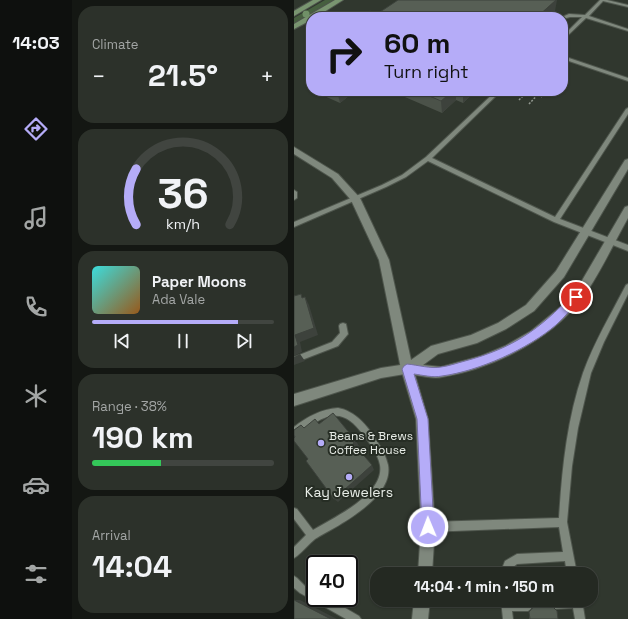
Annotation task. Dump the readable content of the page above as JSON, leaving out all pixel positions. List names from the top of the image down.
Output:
{
  "places": ["Beans & Brews Coffee House", "Kay Jewelers"],
  "page": {
    "tabs": "14:03",
    "tile": [
      "Climate",
      ["Range · 38%", "190 km"],
      ["Arrival", "14:04"]
    ],
    "turn": ["60 m", "Turn right"],
    "heat": ["−", "21.5°", "+"],
    "song": ["Paper Moons", "Ada Vale"],
    "limit": "40",
    "trip": "14:04 · 1 min · 150 m",
    "gauge": ["36", "km/h"]
  }
}
